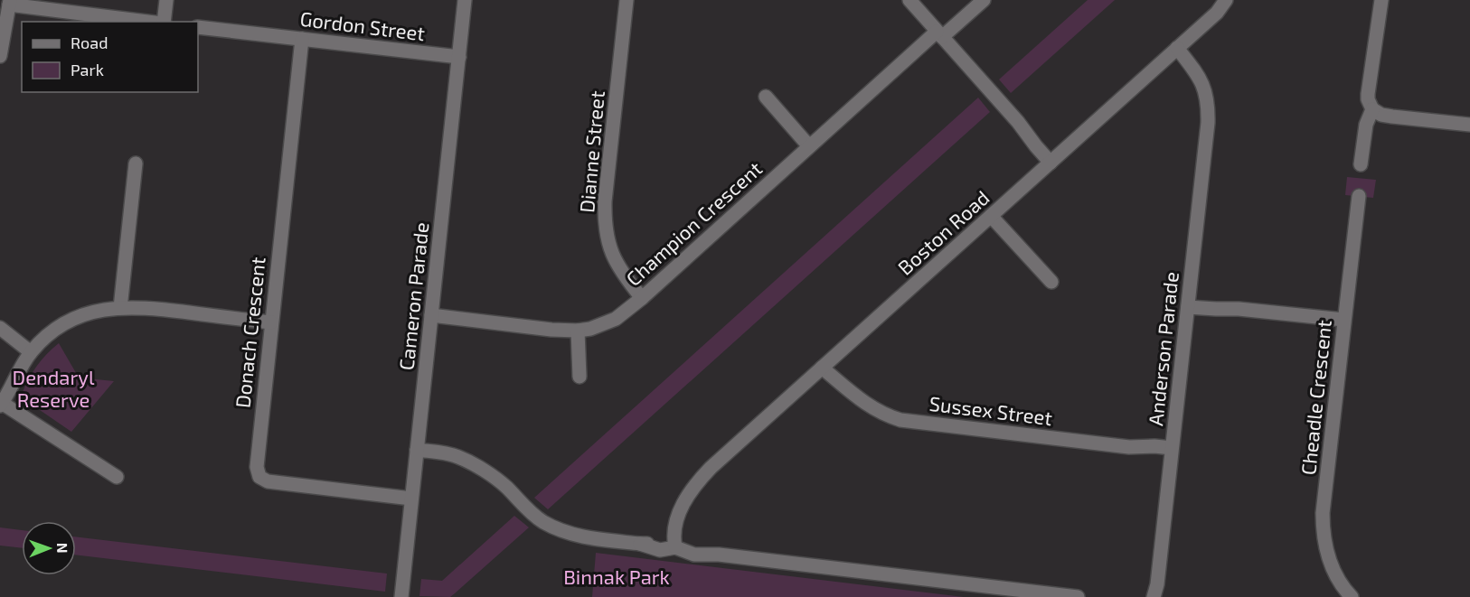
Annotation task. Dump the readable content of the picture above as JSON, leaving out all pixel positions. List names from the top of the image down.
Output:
{
  "streets": {
    "street": [
      "Gordon Street",
      "Dianne Street",
      "Champion Crescent",
      "Boston Road",
      "Cameron Parade",
      "Donach Crescent",
      "Anderson Parade",
      "Cheadle Crescent",
      "Sussex Street"
    ]
  },
  "crossings": [
    ["Gordon Street", "Cameron Parade"],
    ["Gordon Street", "Donach Crescent"],
    ["Dianne Street", "Champion Crescent"],
    ["Champion Crescent", "Cameron Parade"],
    ["Boston Road", "Anderson Parade"],
    ["Boston Road", "Sussex Street"],
    ["Cameron Parade", "Donach Crescent"],
    ["Anderson Parade", "Sussex Street"]
  ],
  "parks": ["Dendaryl Reserve", "Binnak Park"],
  "legend": ["Road", "Park"],
  "north": "right"
}
